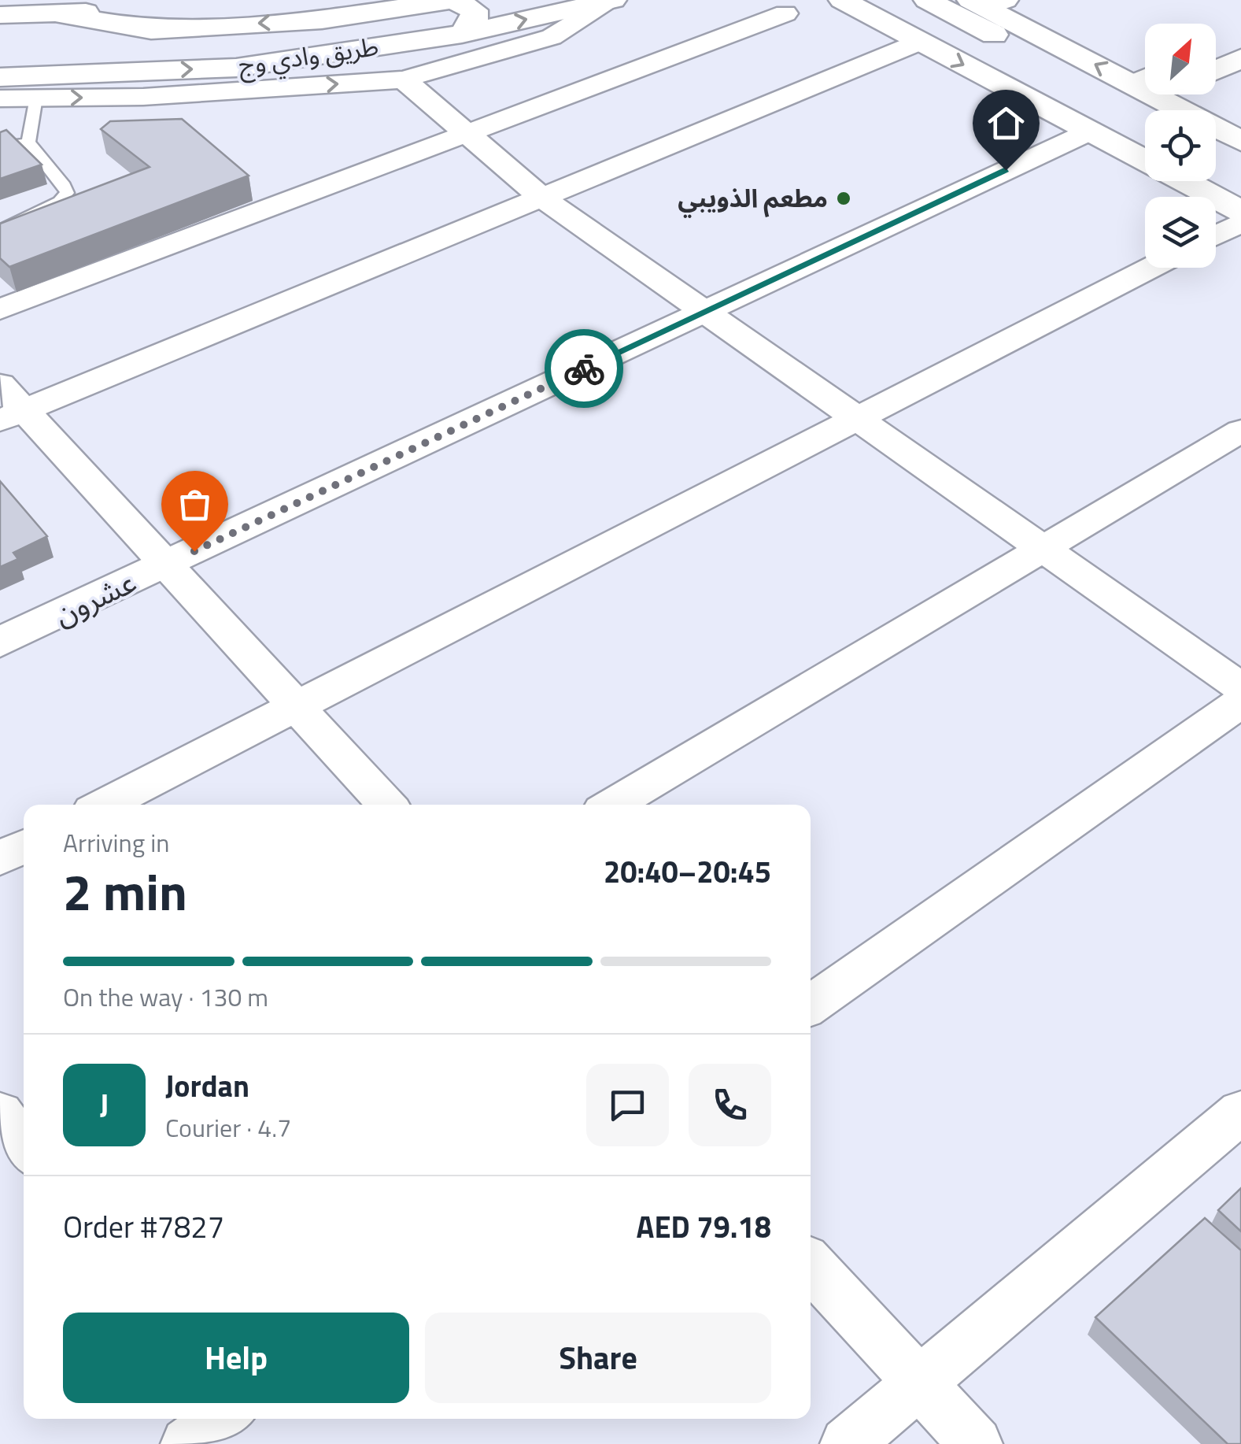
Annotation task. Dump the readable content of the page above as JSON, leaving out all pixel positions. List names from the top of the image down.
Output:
{
  "streets": {
    "main road": ["طريق وادي وج", "عشرون"]
  },
  "places": ["مطعم الذويبي"],
  "north": "top right",
  "page": {
    "heading": ["2 min", "Arriving in", "20:40–20:45"],
    "panel": [
      "Jordan",
      "Courier · 4.7",
      "Order #7827",
      "AED 79.18"
    ],
    "bar": "On the way · 130 m",
    "round": "J",
    "buttons": ["Help", "Share"]
  }
}
